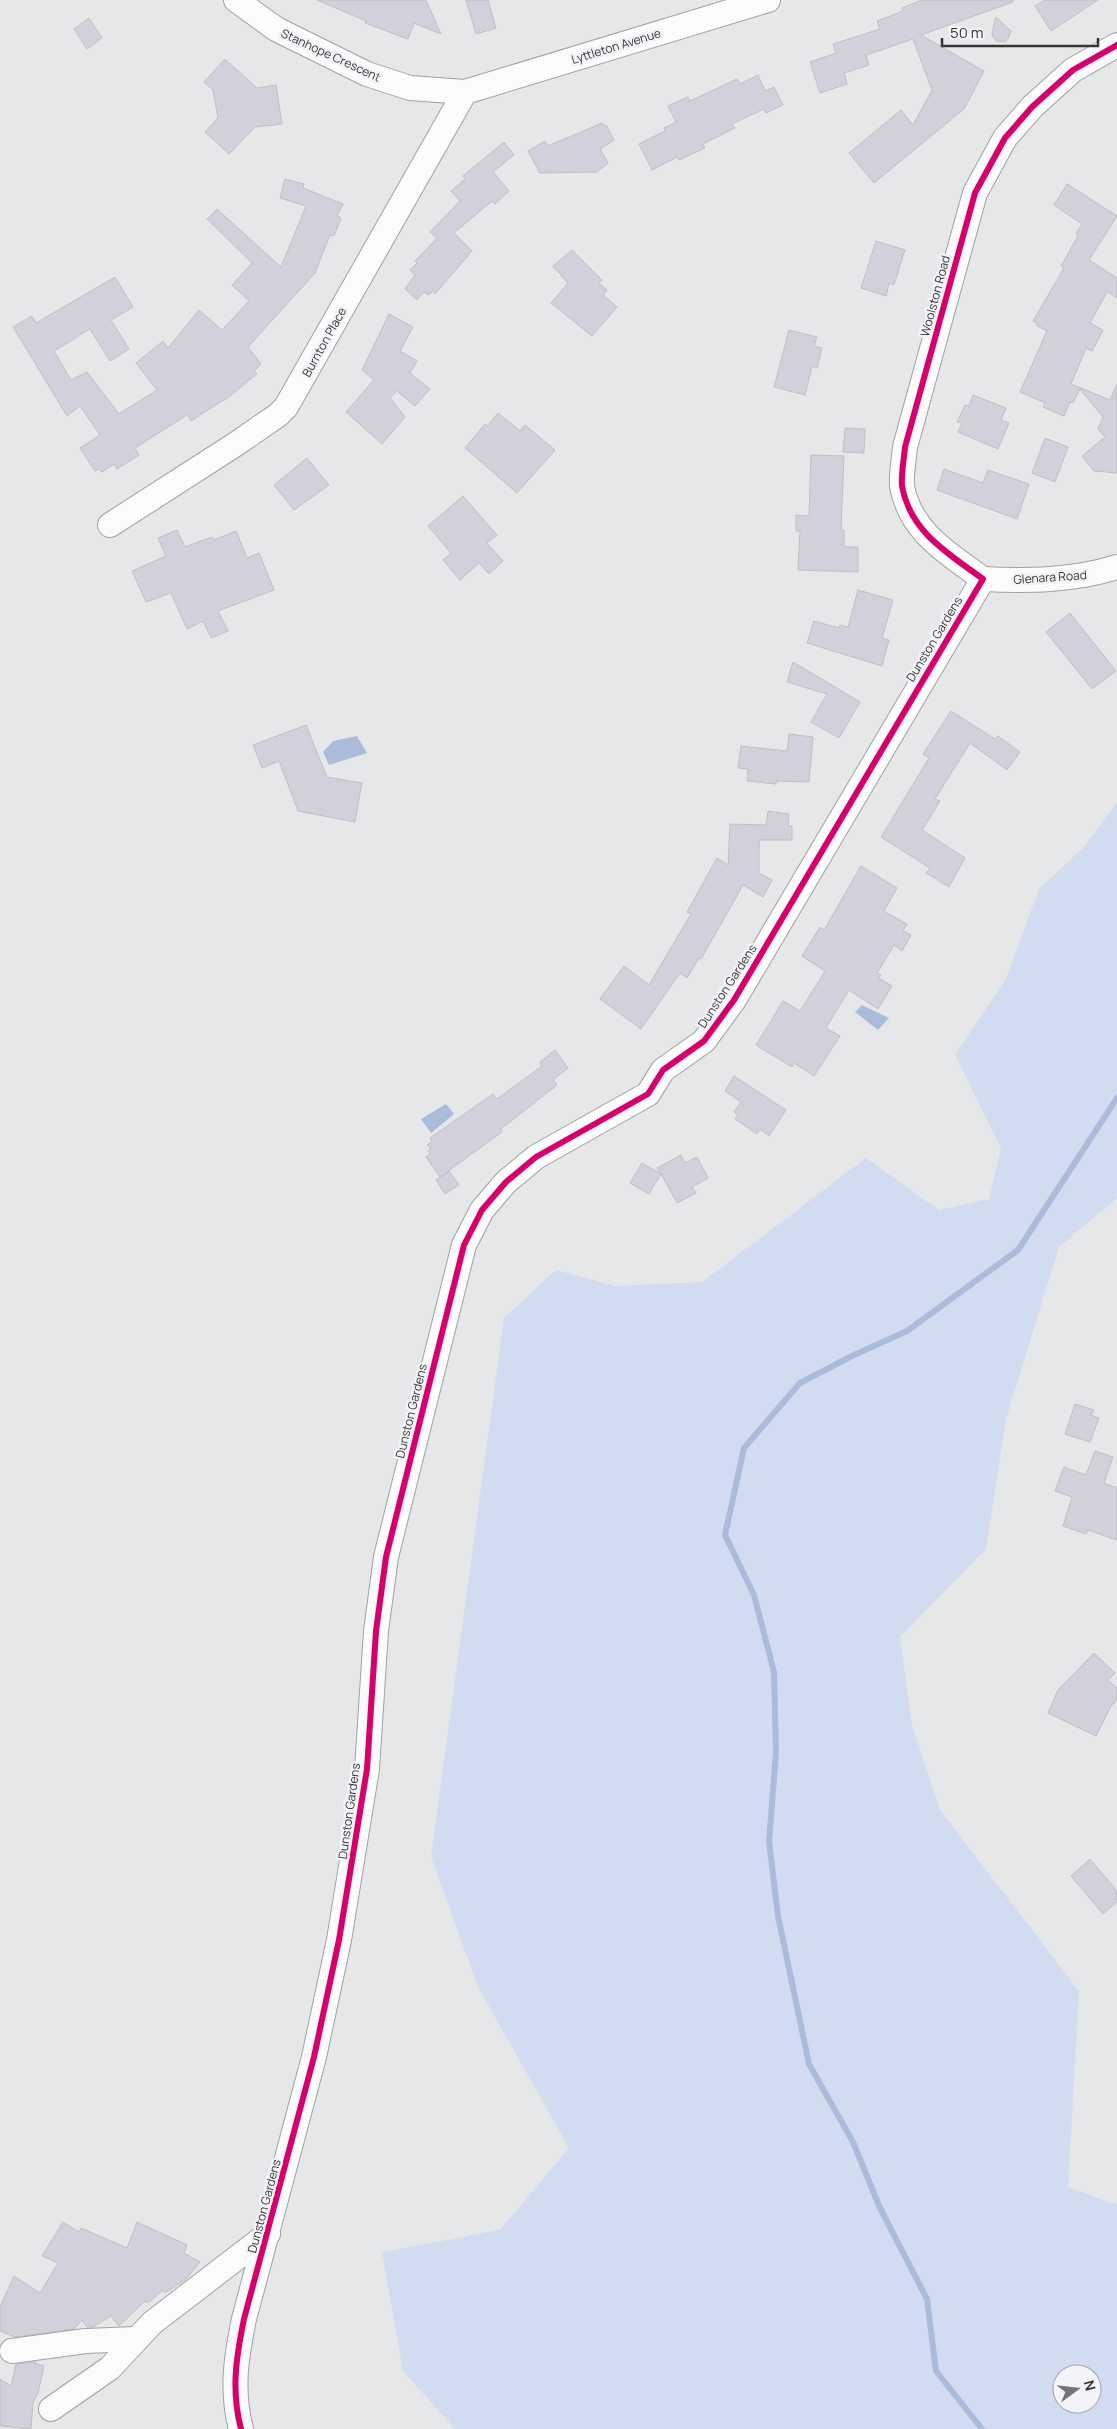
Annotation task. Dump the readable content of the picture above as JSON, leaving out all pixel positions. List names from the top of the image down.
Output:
{
  "streets": {
    "street": [
      "Lyttleton Avenue",
      "Stanhope Crescent",
      "Woolston Road",
      "Burnton Place",
      "Glenara Road",
      "Dunston Gardens"
    ]
  },
  "crossings": [
    ["Lyttleton Avenue", "Stanhope Crescent"],
    ["Lyttleton Avenue", "Burnton Place"],
    ["Stanhope Crescent", "Burnton Place"],
    ["Woolston Road", "Glenara Road"],
    ["Woolston Road", "Dunston Gardens"],
    ["Glenara Road", "Dunston Gardens"]
  ],
  "scale_bar": "50 m",
  "north": "right"
}
